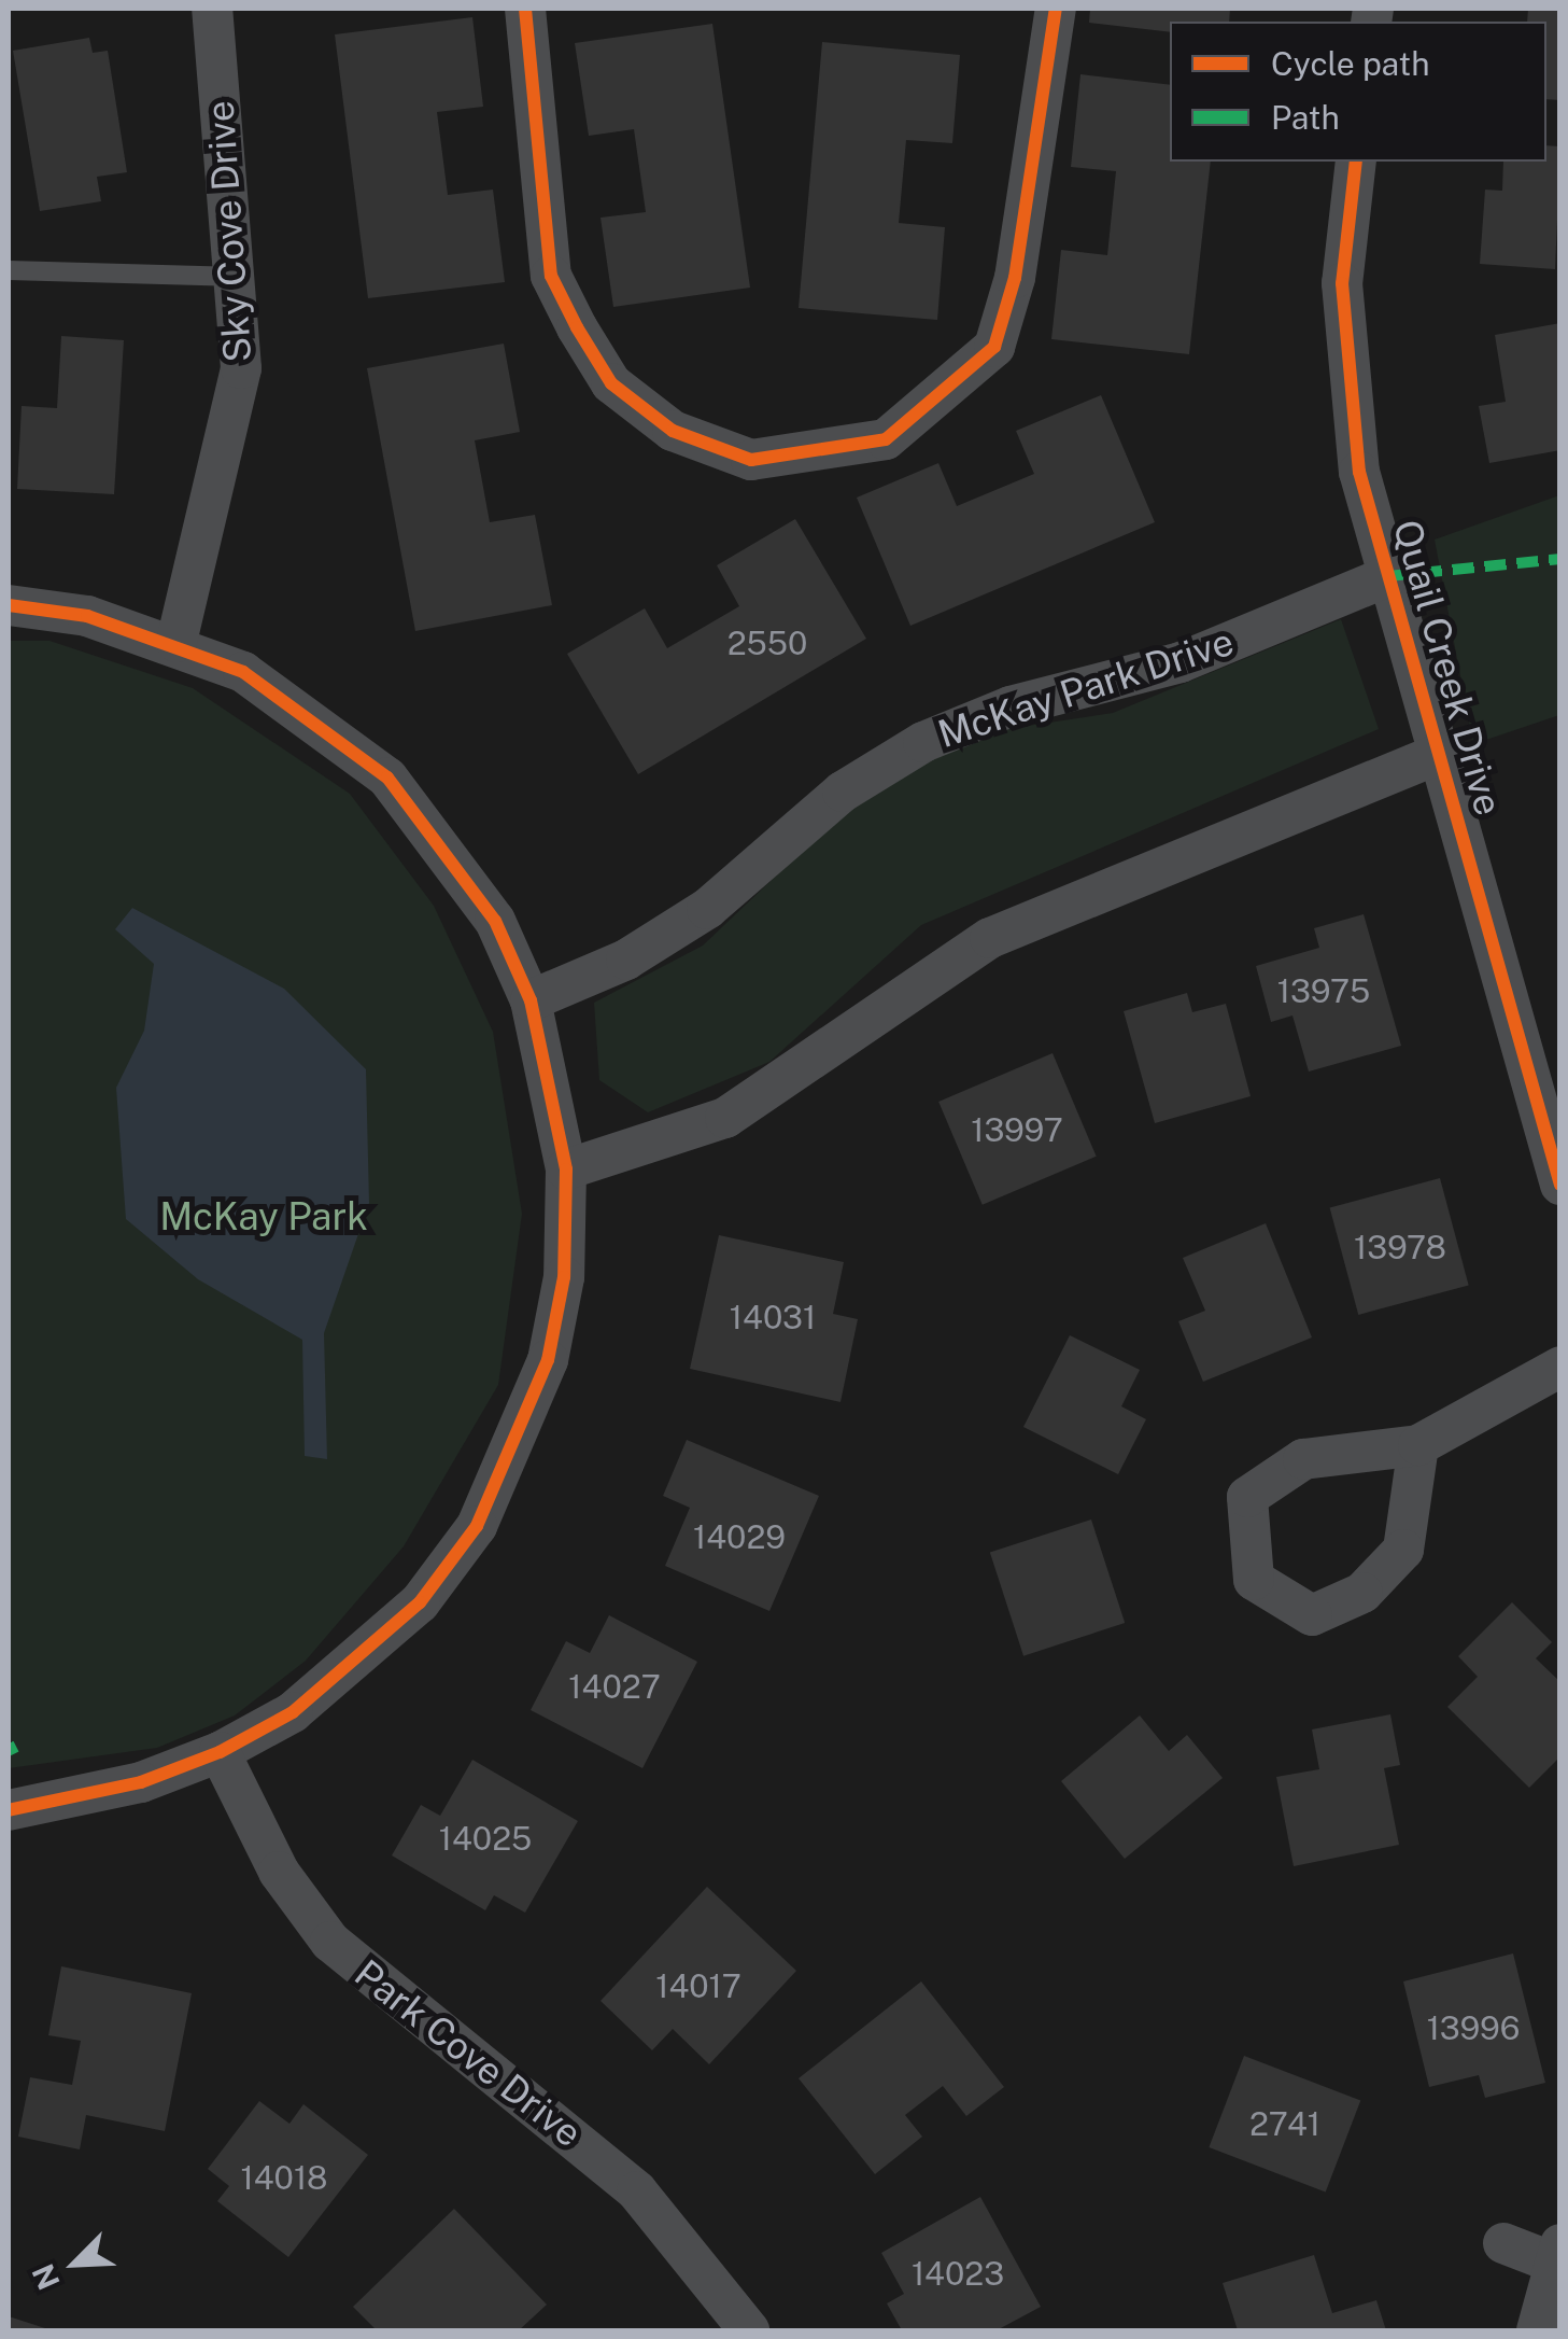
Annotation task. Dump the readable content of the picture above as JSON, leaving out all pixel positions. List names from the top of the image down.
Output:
{
  "streets": {
    "street": [
      "Sky Cove Drive",
      "Quail Creek Drive",
      "McKay Park Drive",
      "Park Cove Drive"
    ]
  },
  "crossings": [
    ["Quail Creek Drive", "McKay Park Drive"]
  ],
  "parks": ["McKay Park"],
  "house_numbers": [
    "2550",
    "13975",
    "13997",
    "13978",
    "14031",
    "14029",
    "14027",
    "14025",
    "14017",
    "13996",
    "2741",
    "14018",
    "14023"
  ],
  "legend": ["Cycle path", "Path"],
  "north": "bottom left"
}
